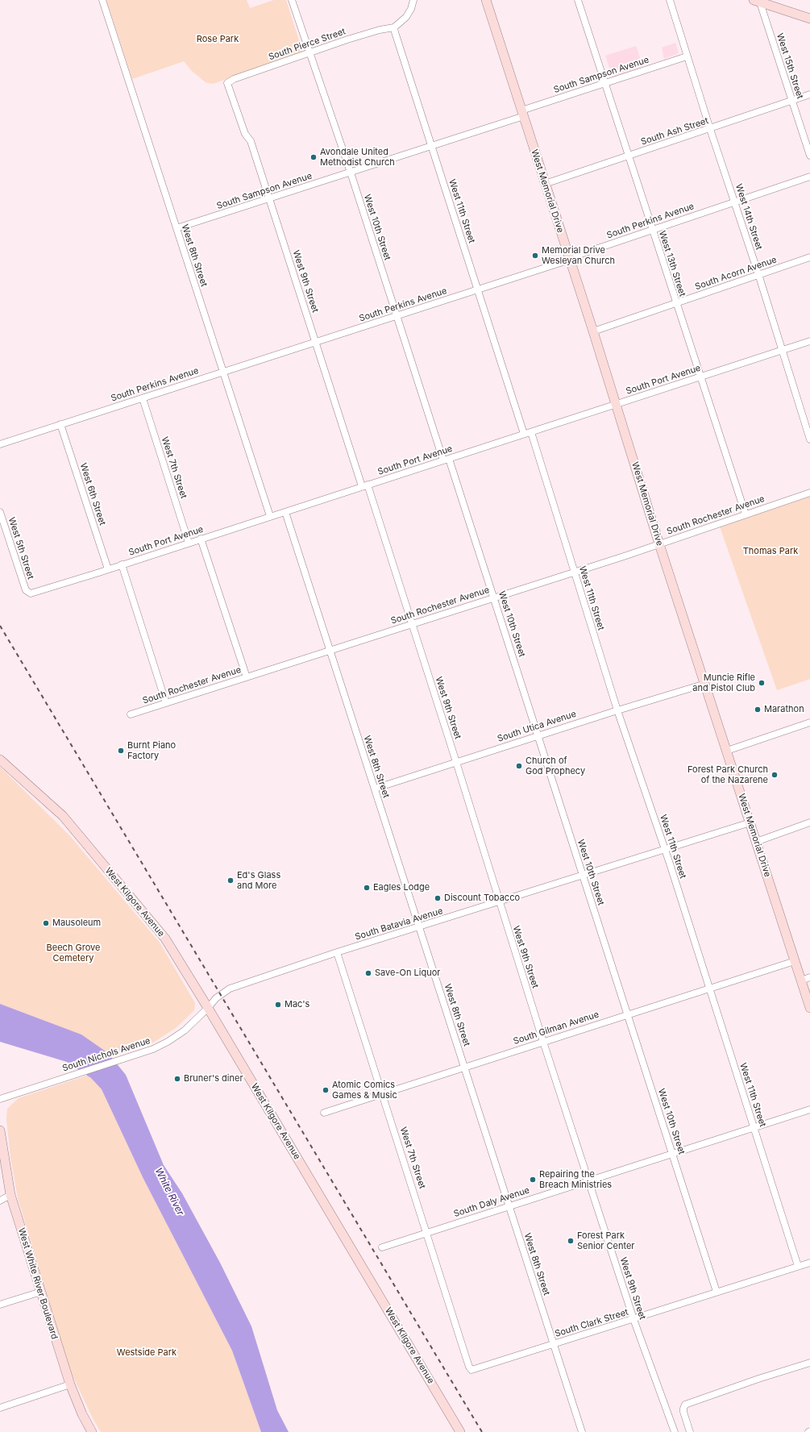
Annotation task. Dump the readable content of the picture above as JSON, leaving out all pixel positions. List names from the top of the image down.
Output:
{
  "streets": {
    "main road": ["West Memorial Drive", "West Kilgore Avenue", "West White River Boulevard"],
    "street": [
      "South Pierce Street",
      "West 15th Street",
      "South Sampson Avenue",
      "South Ash Street",
      "West 11th Street",
      "West 14th Street",
      "South Perkins Avenue",
      "West 10th Street",
      "West 8th Street",
      "West 13th Street",
      "South Acorn Avenue",
      "West 9th Street",
      "South Port Avenue",
      "West 7th Street",
      "West 6th Street",
      "South Rochester Avenue",
      "West 5th Street",
      "South Utica Avenue",
      "South Batavia Avenue",
      "South Gilman Avenue",
      "South Nichols Avenue",
      "South Daly Avenue",
      "South Clark Street"
    ]
  },
  "crossings": [
    ["South Pierce Street", "West 11th Street"],
    ["South Pierce Street", "West 10th Street"],
    ["South Pierce Street", "West 9th Street"],
    ["West 15th Street", "South Ash Street"],
    ["South Sampson Avenue", "West Memorial Drive"],
    ["South Sampson Avenue", "West 11th Street"],
    ["South Sampson Avenue", "West 14th Street"],
    ["South Sampson Avenue", "West 10th Street"],
    ["South Sampson Avenue", "West 8th Street"],
    ["South Sampson Avenue", "West 13th Street"],
    ["South Sampson Avenue", "West 9th Street"],
    ["South Ash Street", "West Memorial Drive"],
    ["South Ash Street", "West 14th Street"],
    ["South Ash Street", "West 13th Street"],
    ["West Memorial Drive", "South Perkins Avenue"],
    ["West Memorial Drive", "South Acorn Avenue"],
    ["West Memorial Drive", "South Port Avenue"],
    ["West Memorial Drive", "South Rochester Avenue"],
    ["West Memorial Drive", "South Utica Avenue"],
    ["West Memorial Drive", "South Batavia Avenue"],
    ["West Memorial Drive", "South Gilman Avenue"],
    ["West 11th Street", "South Perkins Avenue"],
    ["West 11th Street", "South Port Avenue"],
    ["West 11th Street", "South Rochester Avenue"],
    ["West 11th Street", "South Utica Avenue"],
    ["West 11th Street", "South Batavia Avenue"],
    ["West 11th Street", "South Gilman Avenue"],
    ["West 11th Street", "South Daly Avenue"],
    ["West 11th Street", "South Clark Street"],
    ["West 14th Street", "South Perkins Avenue"],
    ["West 14th Street", "South Acorn Avenue"],
    ["West 14th Street", "South Port Avenue"],
    ["South Perkins Avenue", "West 10th Street"],
    ["South Perkins Avenue", "West 8th Street"],
    ["South Perkins Avenue", "West 13th Street"],
    ["South Perkins Avenue", "West 9th Street"],
    ["South Perkins Avenue", "West 7th Street"],
    ["South Perkins Avenue", "West 6th Street"],
    ["West 10th Street", "South Port Avenue"],
    ["West 10th Street", "South Rochester Avenue"],
    ["West 10th Street", "South Utica Avenue"],
    ["West 10th Street", "South Batavia Avenue"],
    ["West 10th Street", "South Gilman Avenue"],
    ["West 10th Street", "South Daly Avenue"],
    ["West 10th Street", "South Clark Street"],
    ["West 8th Street", "South Port Avenue"],
    ["West 8th Street", "South Rochester Avenue"],
    ["West 8th Street", "South Utica Avenue"],
    ["West 8th Street", "South Batavia Avenue"],
    ["West 8th Street", "South Gilman Avenue"],
    ["West 8th Street", "South Daly Avenue"],
    ["West 8th Street", "South Clark Street"],
    ["West 13th Street", "South Acorn Avenue"],
    ["West 13th Street", "South Port Avenue"],
    ["West 13th Street", "South Rochester Avenue"],
    ["West 9th Street", "South Port Avenue"],
    ["West 9th Street", "South Rochester Avenue"],
    ["West 9th Street", "South Utica Avenue"],
    ["West 9th Street", "South Batavia Avenue"],
    ["West 9th Street", "South Gilman Avenue"],
    ["West 9th Street", "South Daly Avenue"],
    ["West 9th Street", "South Clark Street"],
    ["South Port Avenue", "West 7th Street"],
    ["South Port Avenue", "West 6th Street"],
    ["South Port Avenue", "West 5th Street"],
    ["West 7th Street", "South Batavia Avenue"],
    ["West 7th Street", "South Gilman Avenue"],
    ["West 7th Street", "South Daly Avenue"],
    ["West 7th Street", "South Clark Street"],
    ["West Kilgore Avenue", "South Nichols Avenue"],
    ["South Batavia Avenue", "South Nichols Avenue"]
  ],
  "water": ["White River"],
  "parks": [
    "Rose Park",
    "Thomas Park",
    "Beech Grove Cemetery",
    "Westside Park"
  ],
  "places": [
    "Avondale United Methodist Church",
    "Memorial Drive Wesleyan Church",
    "Muncie Rifle and Pistol Club",
    "Marathon",
    "Burnt Piano Factory",
    "Church of God Prophecy",
    "Forest Park Church of the Nazarene",
    "Ed's Glass and More",
    "Eagles Lodge",
    "Discount Tobacco",
    "Mausoleum",
    "Save-On Liquor",
    "Mac's",
    "Bruner's diner",
    "Atomic Comics Games & Music",
    "Repairing the Breach Ministries",
    "Forest Park Senior Center"
  ]
}
